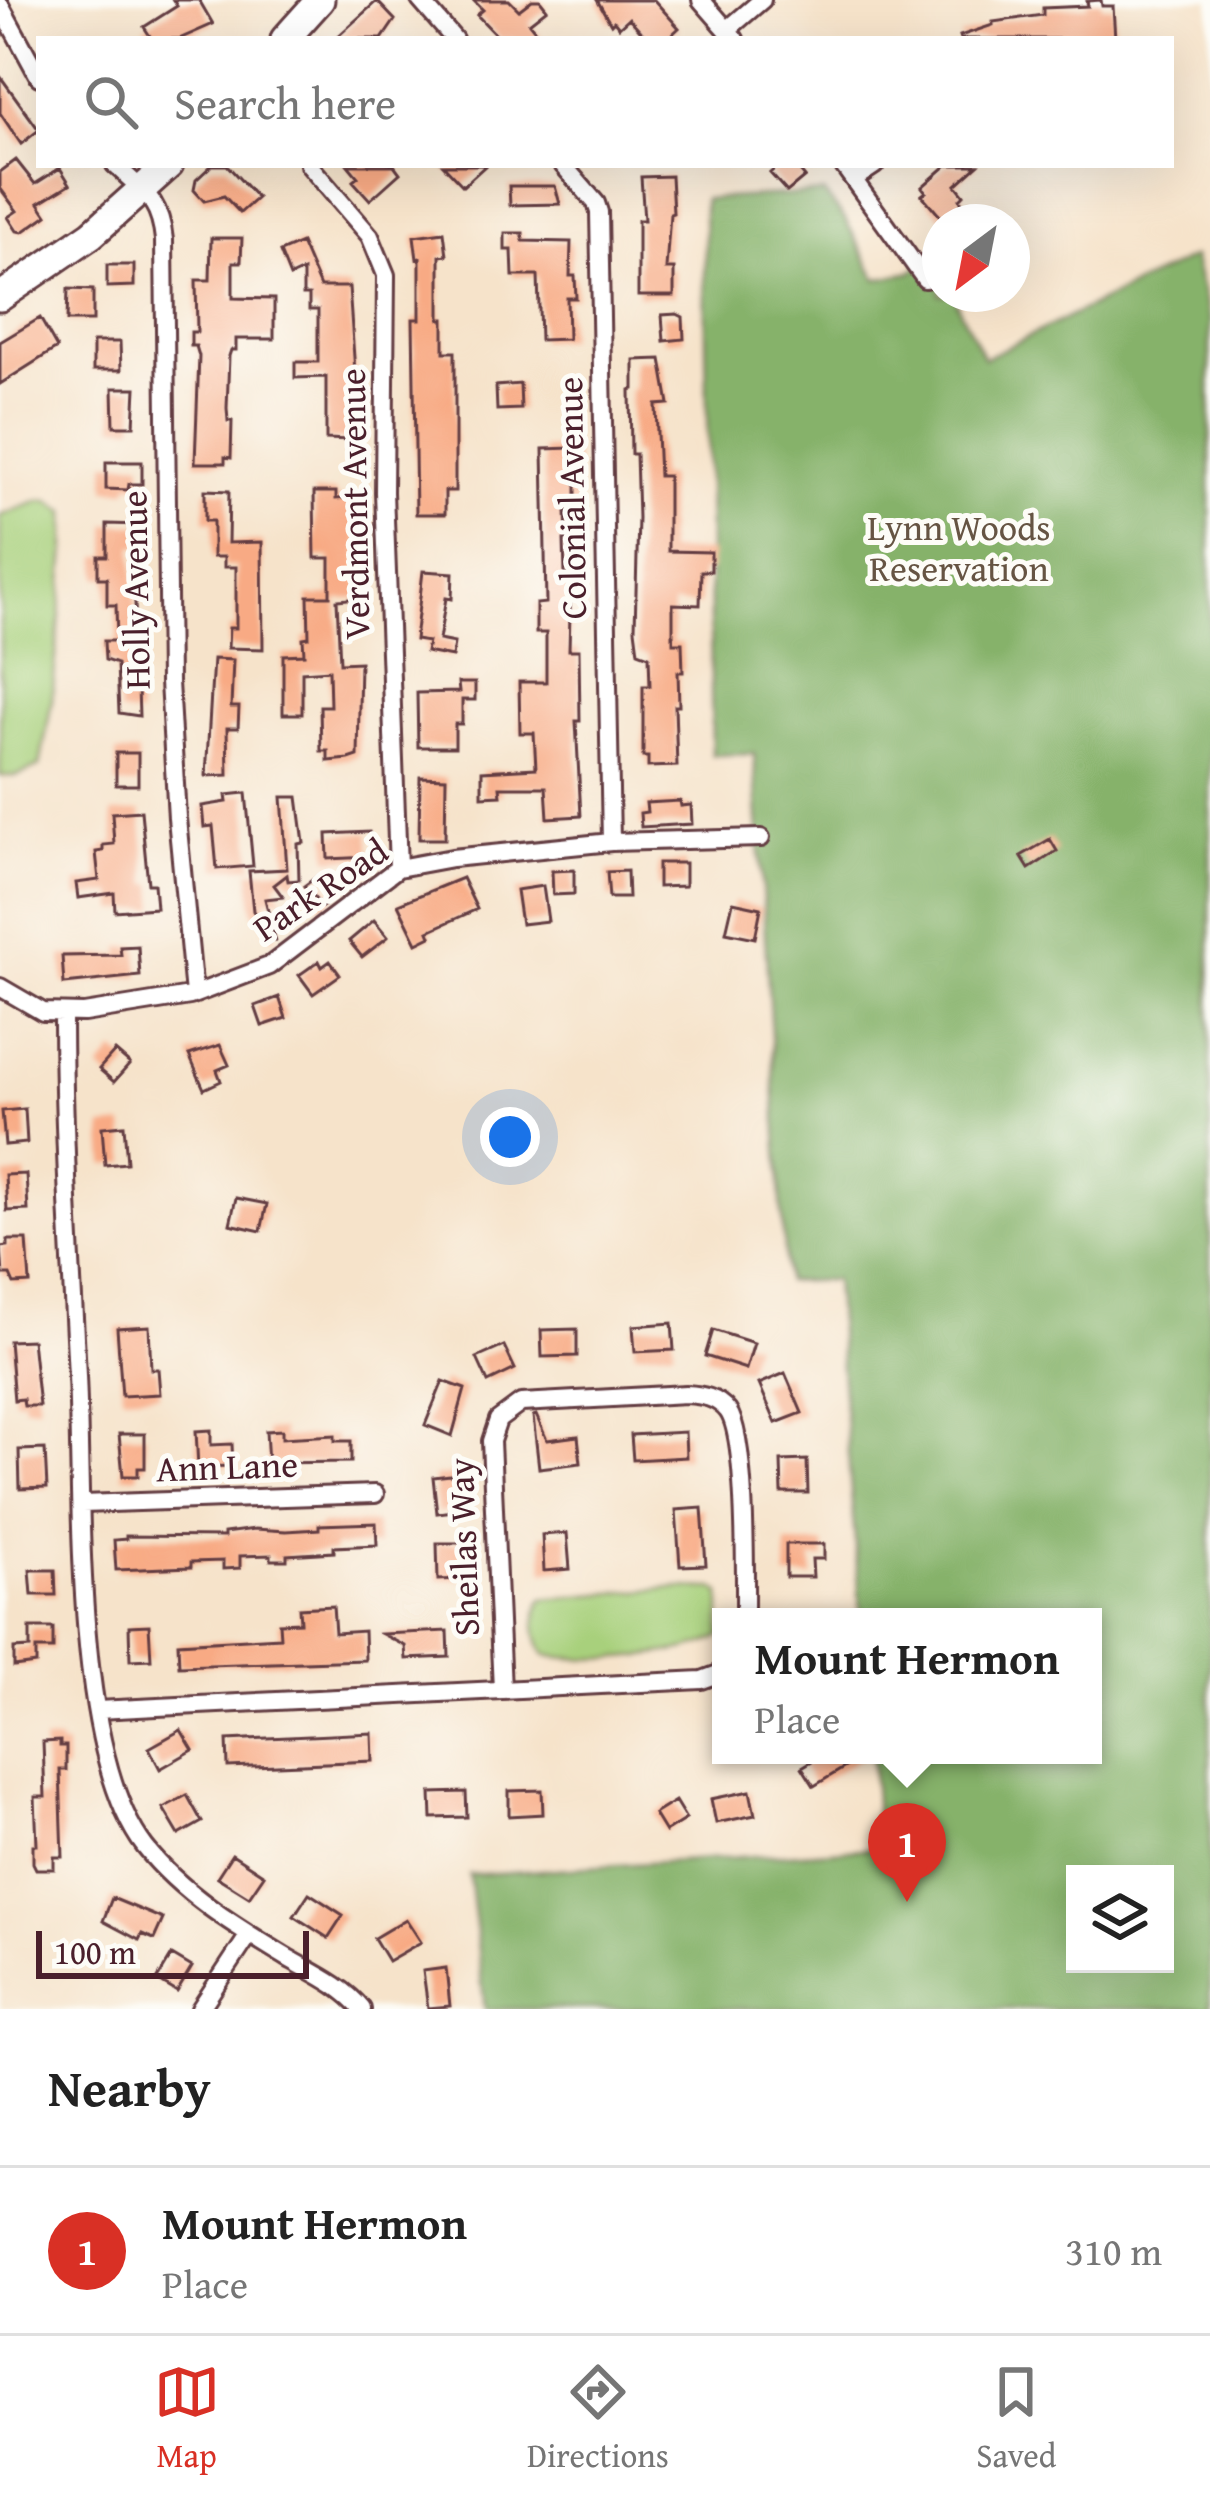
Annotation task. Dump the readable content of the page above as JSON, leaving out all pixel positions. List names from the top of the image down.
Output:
{
  "streets": {
    "street": [
      "Colonial Avenue",
      "Verdmont Avenue",
      "Holly Avenue",
      "Park Road",
      "Ann Lane",
      "Sheilas Way"
    ]
  },
  "crossings": [
    ["Colonial Avenue", "Park Road"],
    ["Verdmont Avenue", "Park Road"],
    ["Holly Avenue", "Park Road"]
  ],
  "parks": ["Lynn Woods Reservation"],
  "scale_bar": "100 m",
  "north": "bottom left",
  "page": {
    "search": "Search here",
    "popup": ["Mount Hermon", "Place"],
    "pins": "1",
    "scale": "100 m",
    "heading": "Nearby",
    "list": [
      {
        "mark": "1",
        "name": "Mount Hermon",
        "note": "Place",
        "value": "310 m"
      }
    ],
    "nav": ["Map", "Directions", "Saved"]
  }
}
